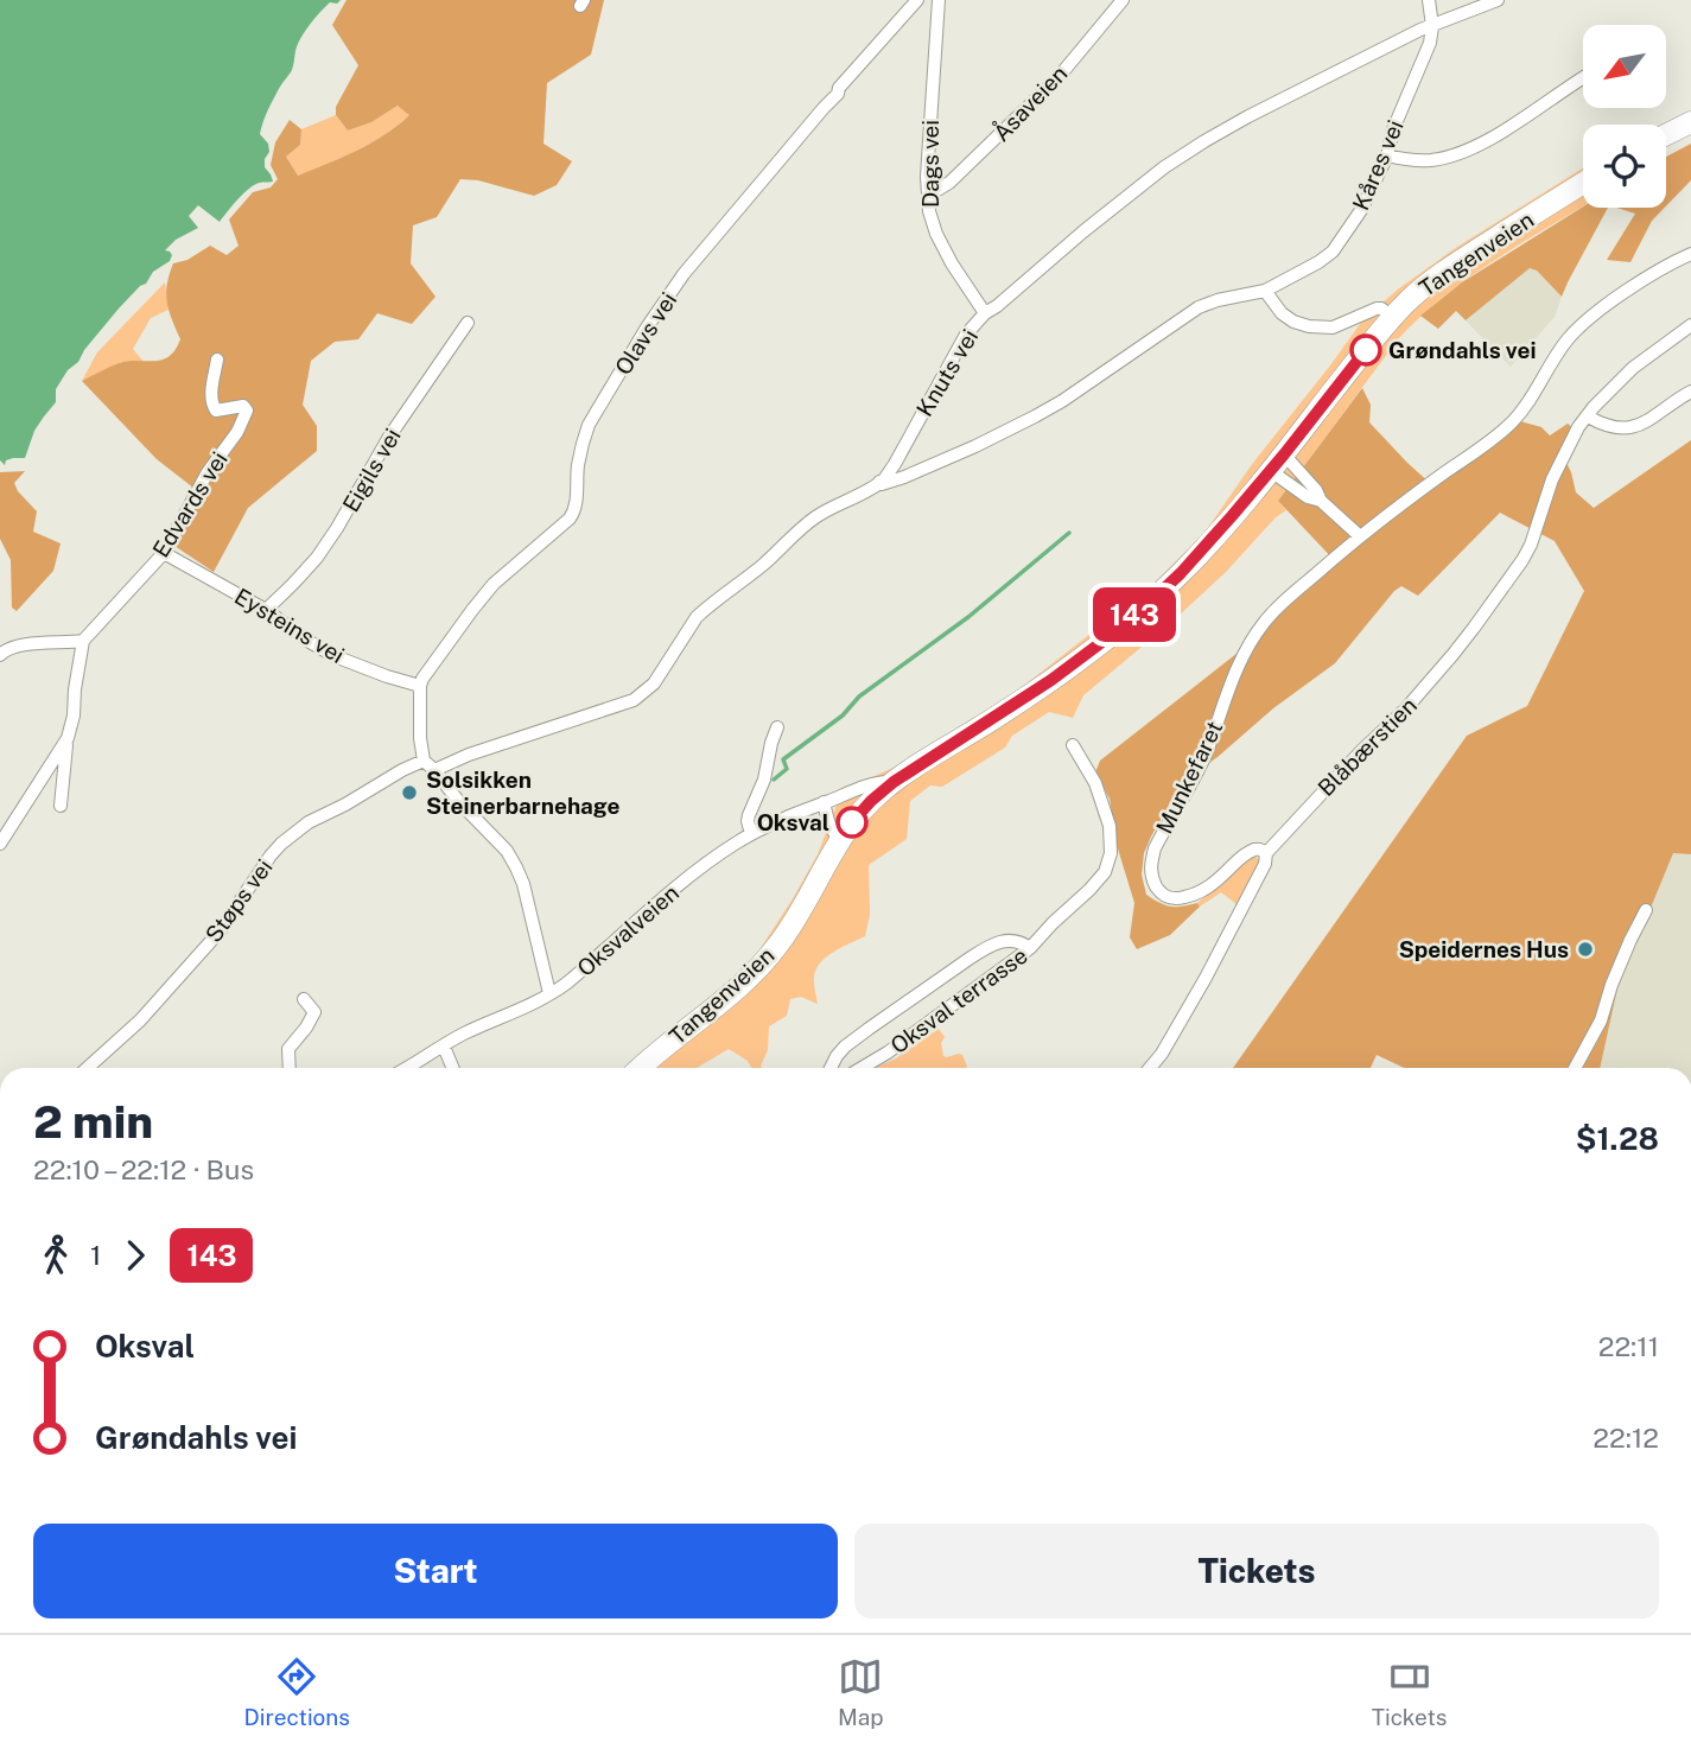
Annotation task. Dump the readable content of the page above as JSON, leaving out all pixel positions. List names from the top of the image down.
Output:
{
  "streets": {
    "main road": ["Tangenveien"],
    "street": [
      "Åsaveien",
      "Dags vei",
      "Kåres vei",
      "Olavs vei",
      "Knuts vei",
      "Eigils vei",
      "Edvards vei",
      "Eysteins vei",
      "Blåbærstien",
      "Munkefaret",
      "Støps vei",
      "Oksvalveien",
      "Oksval terrasse"
    ]
  },
  "crossings": [
    ["Åsaveien", "Dags vei"],
    ["Dags vei", "Knuts vei"],
    ["Kåres vei", "Knuts vei"],
    ["Tangenveien", "Oksvalveien"],
    ["Olavs vei", "Eysteins vei"],
    ["Knuts vei", "Støps vei"],
    ["Eigils vei", "Eysteins vei"],
    ["Edvards vei", "Eysteins vei"],
    ["Blåbærstien", "Munkefaret"]
  ],
  "places": [
    "Grøndahls vei",
    "Solsikken Steinerbarnehage",
    "Oksval",
    "Speidernes Hus"
  ],
  "lines": ["bus line 143"],
  "north": "bottom left",
  "page": {
    "on_map": "143",
    "heading": ["2 min", "22:10 – 22:12 · Bus", "$1.28"],
    "legs": ["1", "143"],
    "list": [
      {
        "name": "Oksval",
        "value": "22:11"
      },
      {
        "name": "Grøndahls vei",
        "value": "22:12"
      }
    ],
    "buttons": ["Start", "Tickets"],
    "tabs": ["Directions", "Map", "Tickets"]
  }
}
